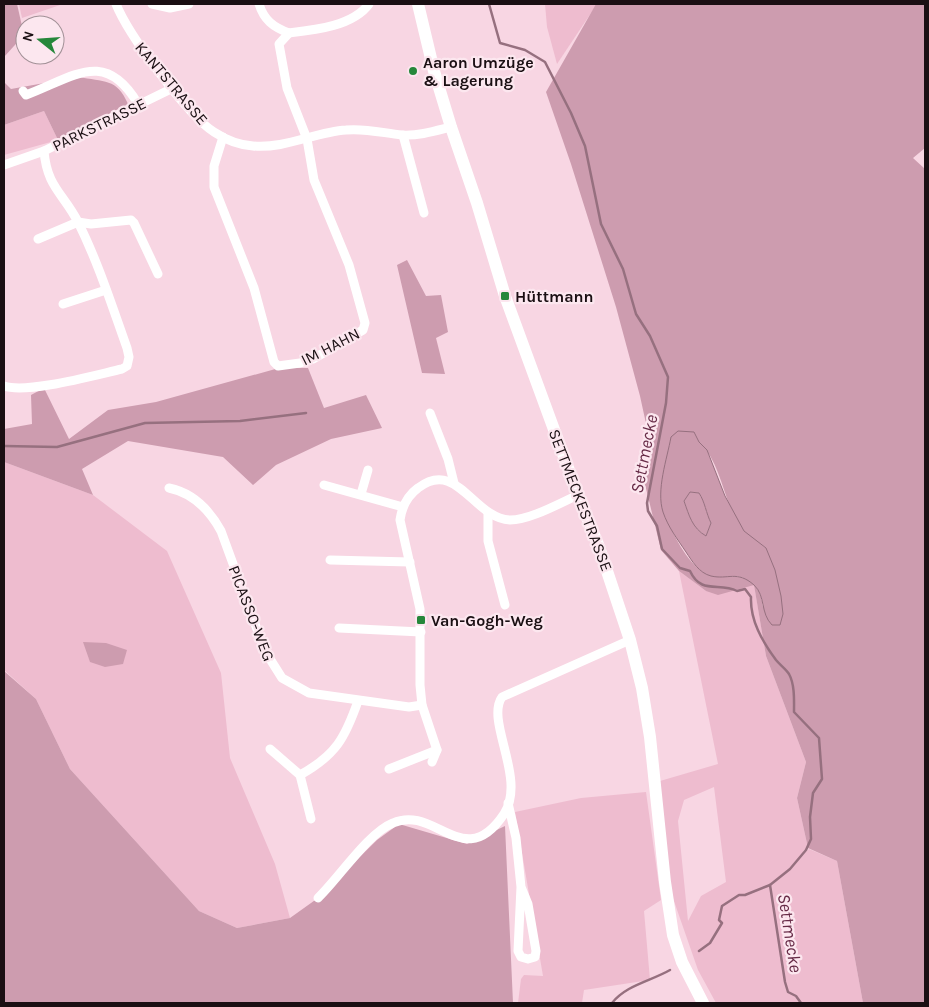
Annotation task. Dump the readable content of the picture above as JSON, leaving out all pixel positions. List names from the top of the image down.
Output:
{
  "streets": {
    "street": [
      "KANTSTRASSE",
      "PARKSTRASSE",
      "IM HAHN",
      "SETTMECKESTRASSE",
      "PICASSO-WEG"
    ]
  },
  "crossings": [
    ["KANTSTRASSE", "PARKSTRASSE"],
    ["KANTSTRASSE", "IM HAHN"],
    ["KANTSTRASSE", "SETTMECKESTRASSE"]
  ],
  "water": ["Settmecke"],
  "places": {
    "other": ["Aaron Umzüge & Lagerung"],
    "transit": ["Hüttmann", "Van-Gogh-Weg"]
  },
  "north": "left"
}
